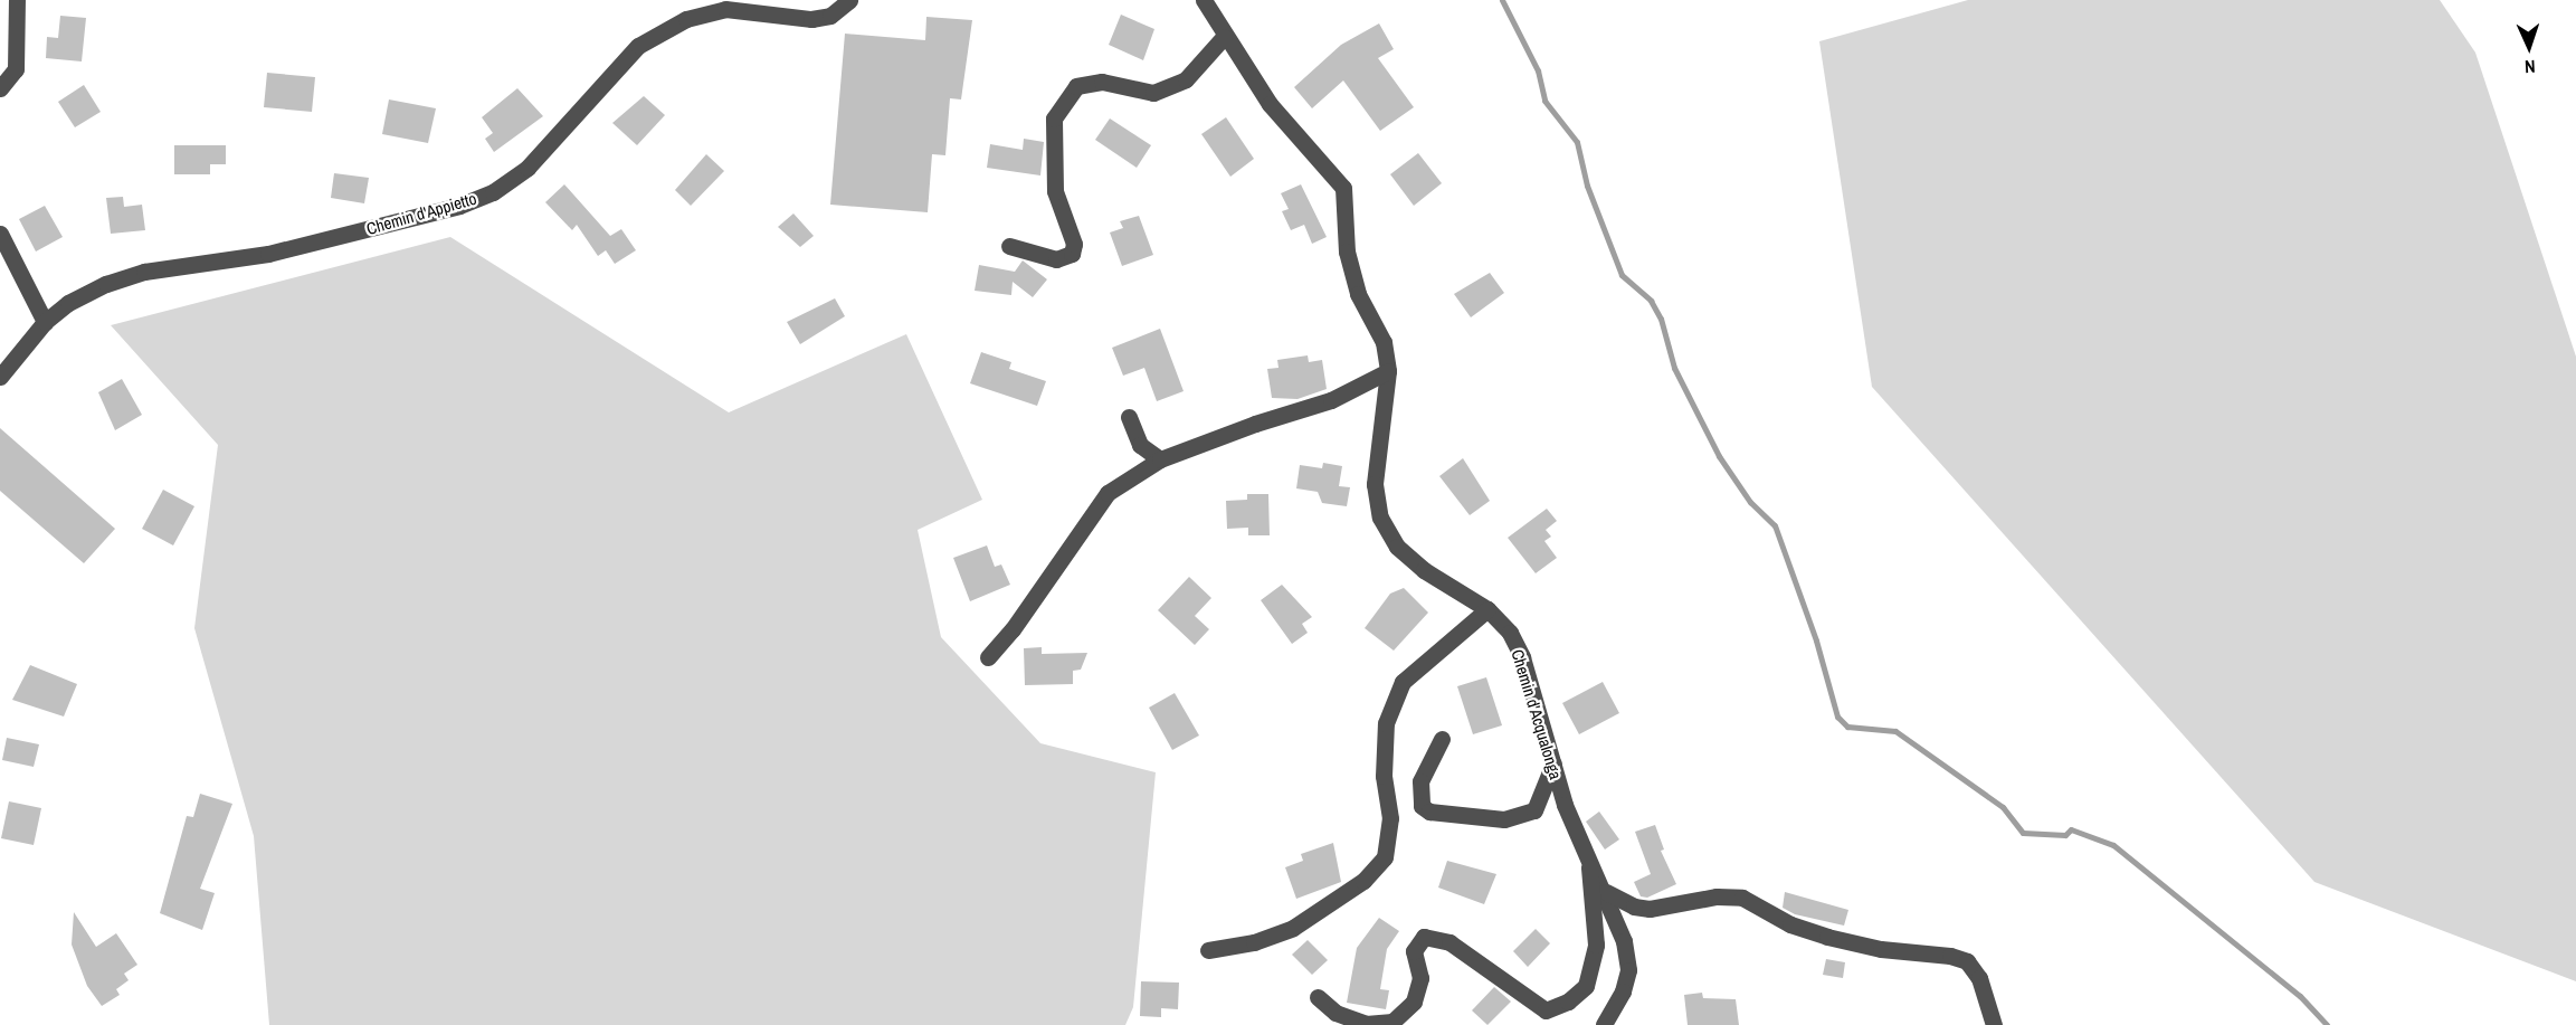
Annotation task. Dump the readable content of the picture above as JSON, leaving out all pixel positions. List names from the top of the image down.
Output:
{
  "streets": {
    "street": ["Chemin d'Appietto", "Chemin d'Acqualonga"]
  },
  "north": "bottom"
}
